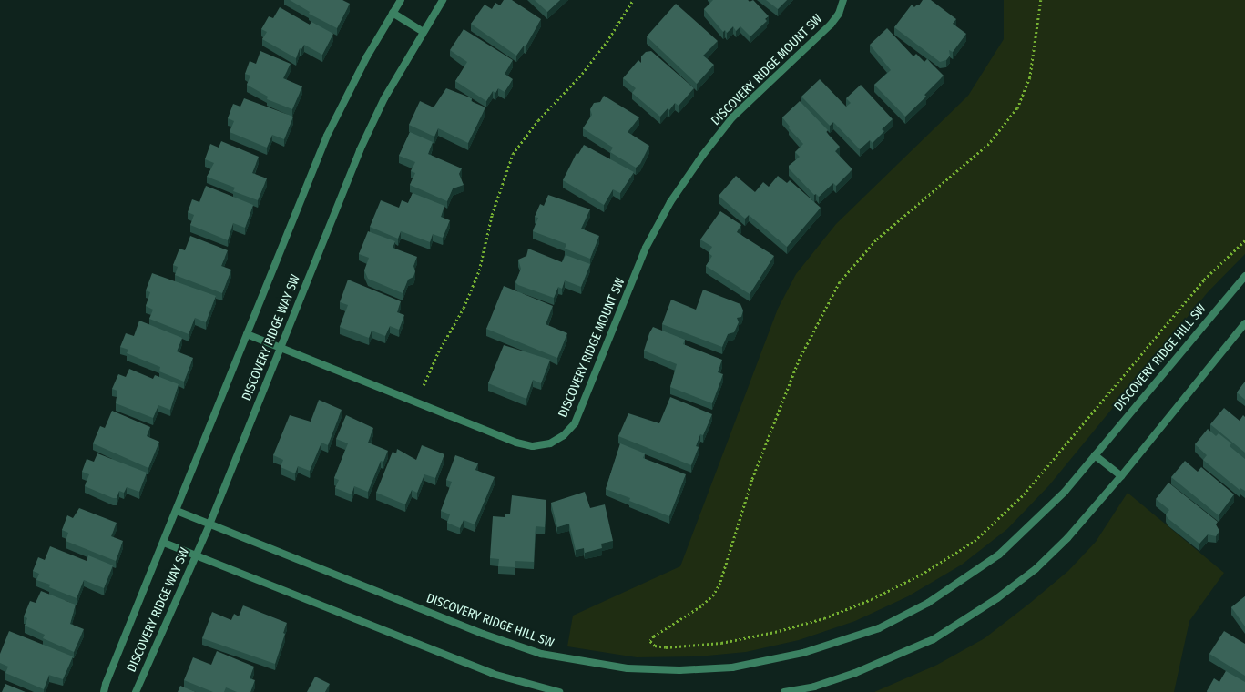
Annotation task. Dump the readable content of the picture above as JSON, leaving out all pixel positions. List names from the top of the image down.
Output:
{
  "streets": {
    "street": ["DISCOVERY RIDGE MOUNT SW", "DISCOVERY RIDGE WAY SW", "DISCOVERY RIDGE HILL SW"]
  },
  "crossings": [
    ["DISCOVERY RIDGE MOUNT SW", "DISCOVERY RIDGE WAY SW"],
    ["DISCOVERY RIDGE WAY SW", "DISCOVERY RIDGE HILL SW"]
  ]
}
